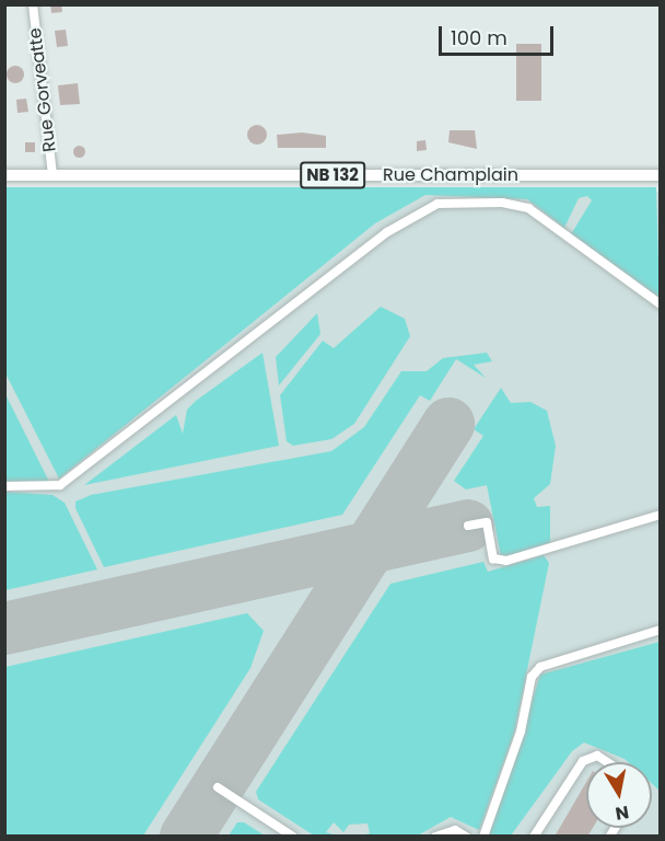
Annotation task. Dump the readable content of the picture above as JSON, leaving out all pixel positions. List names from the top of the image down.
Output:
{
  "streets": {
    "main road": ["NB 132", "Rue Champlain"],
    "street": ["Rue Gorveatte"]
  },
  "crossings": [
    ["Rue Gorveatte", "Rue Champlain"]
  ],
  "scale_bar": "100 m",
  "north": "bottom"
}
